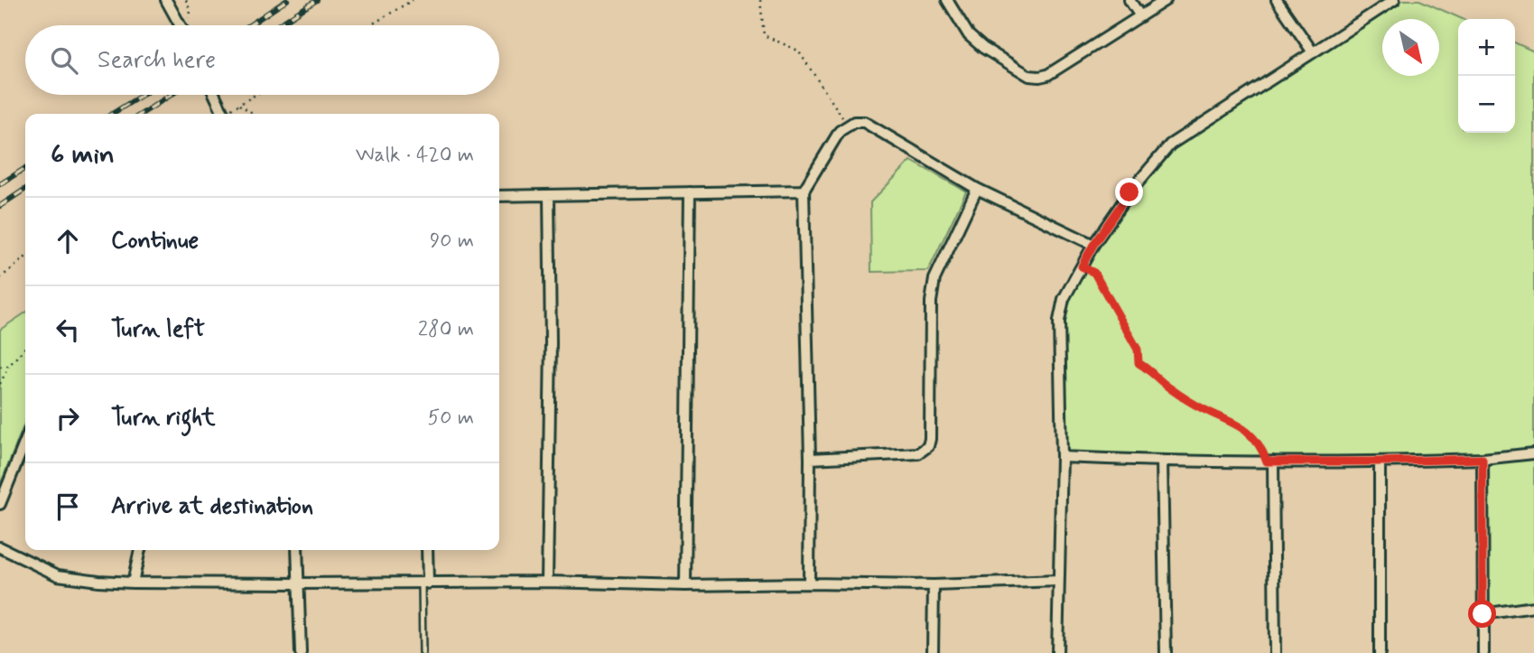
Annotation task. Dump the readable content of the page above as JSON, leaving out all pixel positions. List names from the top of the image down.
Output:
{
  "north": "bottom right",
  "page": {
    "map_buttons": ["+", "−"],
    "search": "Search here",
    "heading": ["6 min", "Walk · 420 m"],
    "list": [
      ["Continue", "90 m"],
      ["Turn left", "280 m"],
      ["Turn right", "50 m"],
      "Arrive at destination"
    ]
  }
}
